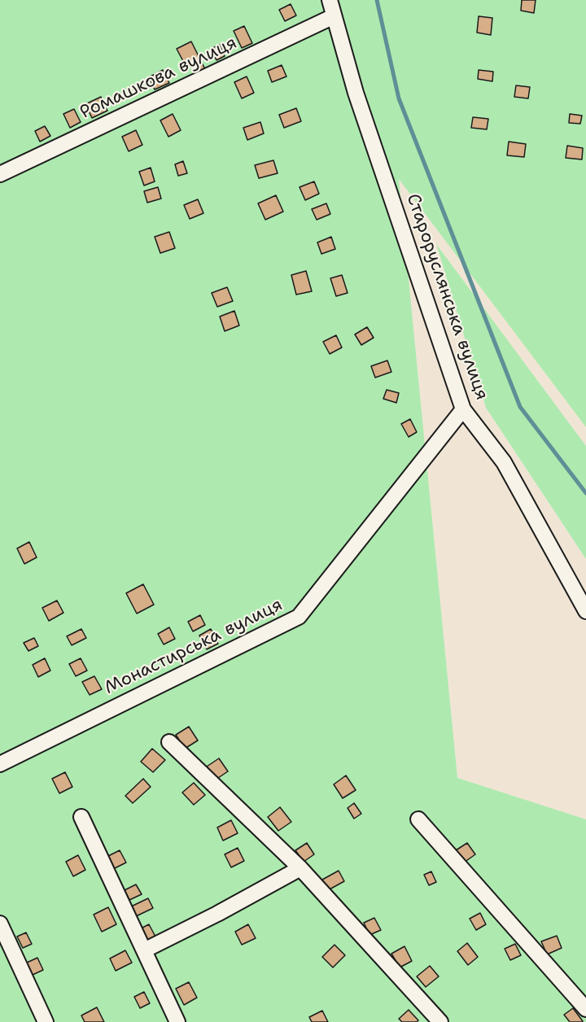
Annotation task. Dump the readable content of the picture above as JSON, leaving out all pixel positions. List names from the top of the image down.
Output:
{
  "streets": {
    "street": ["Ромашкова вулиця", "Староруслянська вулиця", "Монастирська вулиця"]
  },
  "crossings": [
    ["Ромашкова вулиця", "Староруслянська вулиця"],
    ["Староруслянська вулиця", "Монастирська вулиця"]
  ]
}
